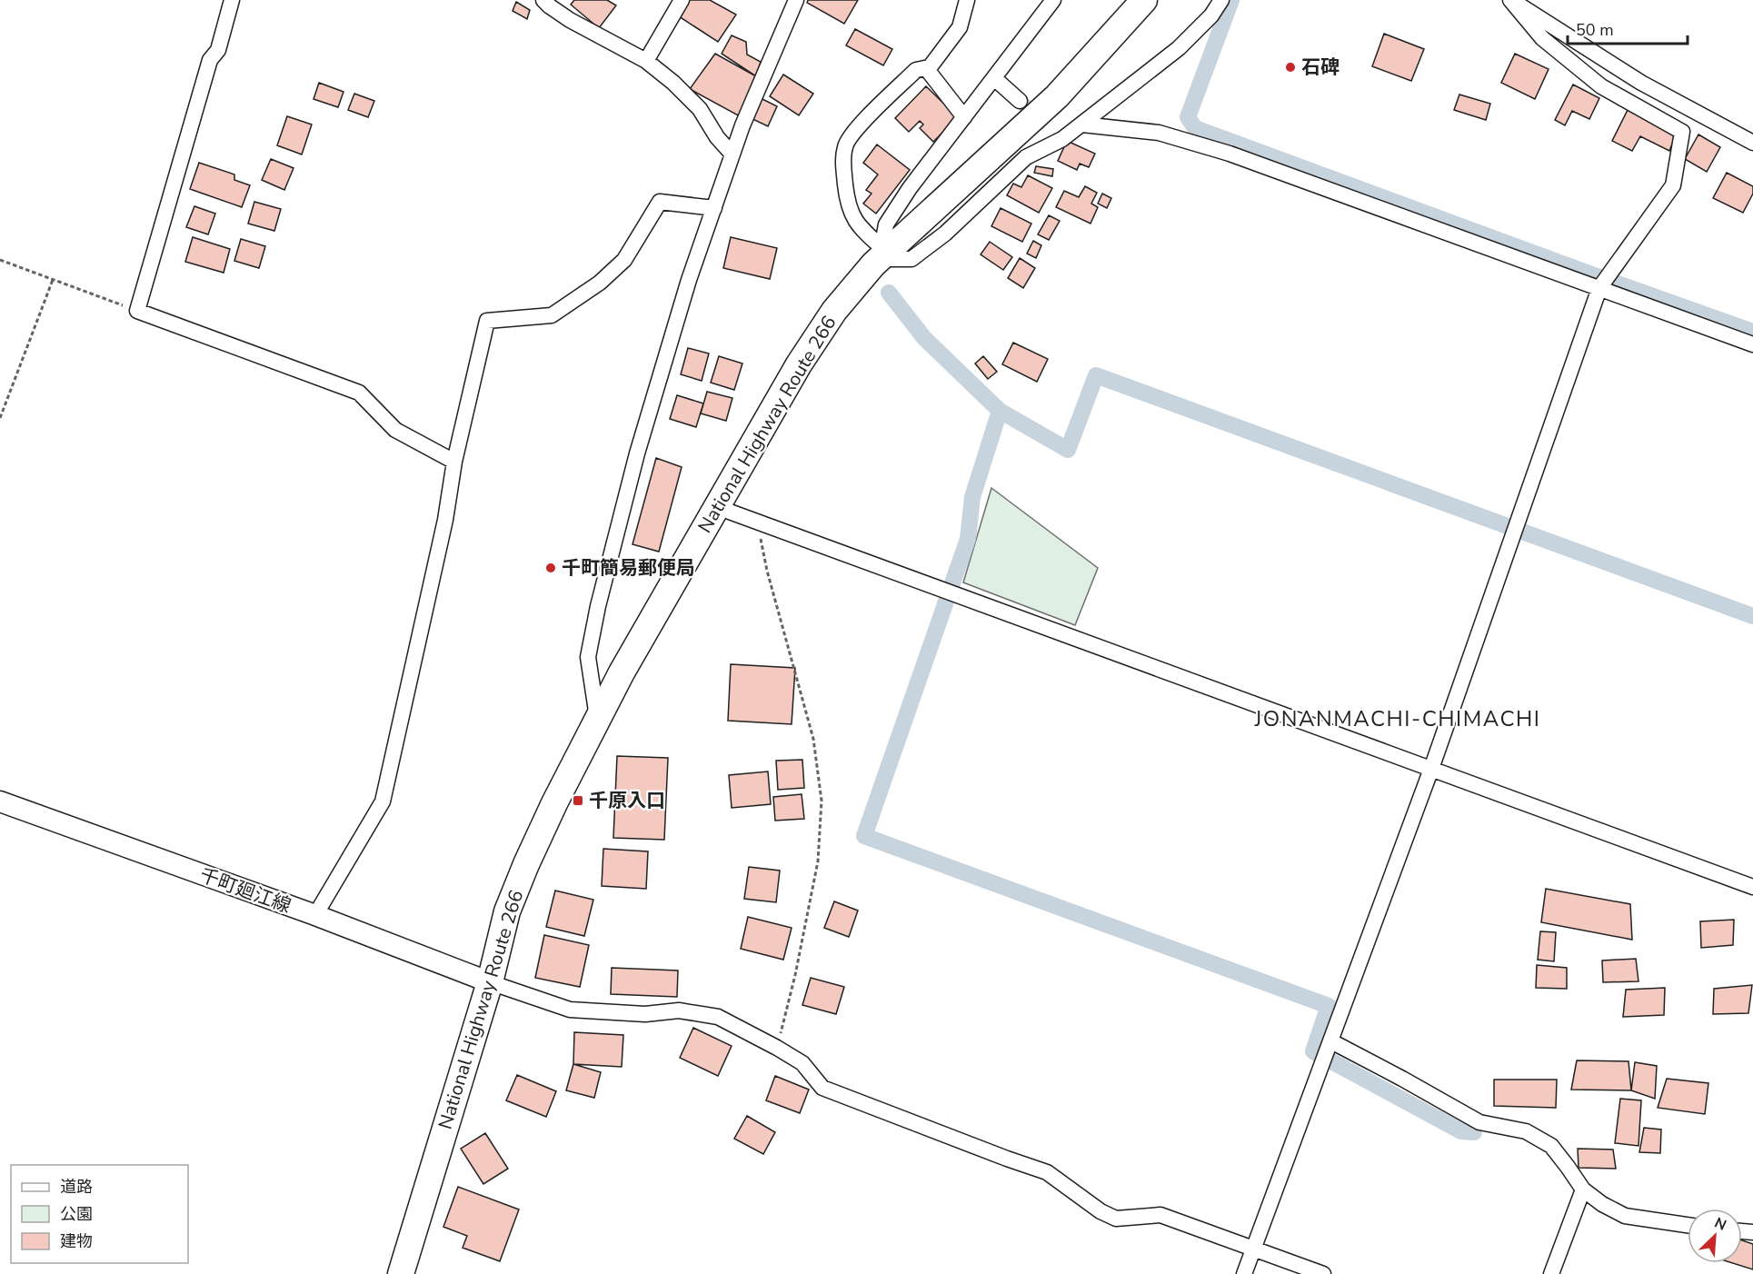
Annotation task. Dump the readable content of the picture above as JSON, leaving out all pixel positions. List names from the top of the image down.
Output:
{
  "streets": {
    "highway": ["National Highway Route 266"],
    "main road": ["千町廻江線"]
  },
  "crossings": [
    ["National Highway Route 266", "千町廻江線"]
  ],
  "districts": ["JONANMACHI-CHIMACHI"],
  "places": {
    "other": ["石碑", "千町簡易郵便局"],
    "transit": ["千原入口"]
  },
  "legend": ["道路", "公園", "建物"],
  "scale_bar": "50 m",
  "north": "top right"
}
